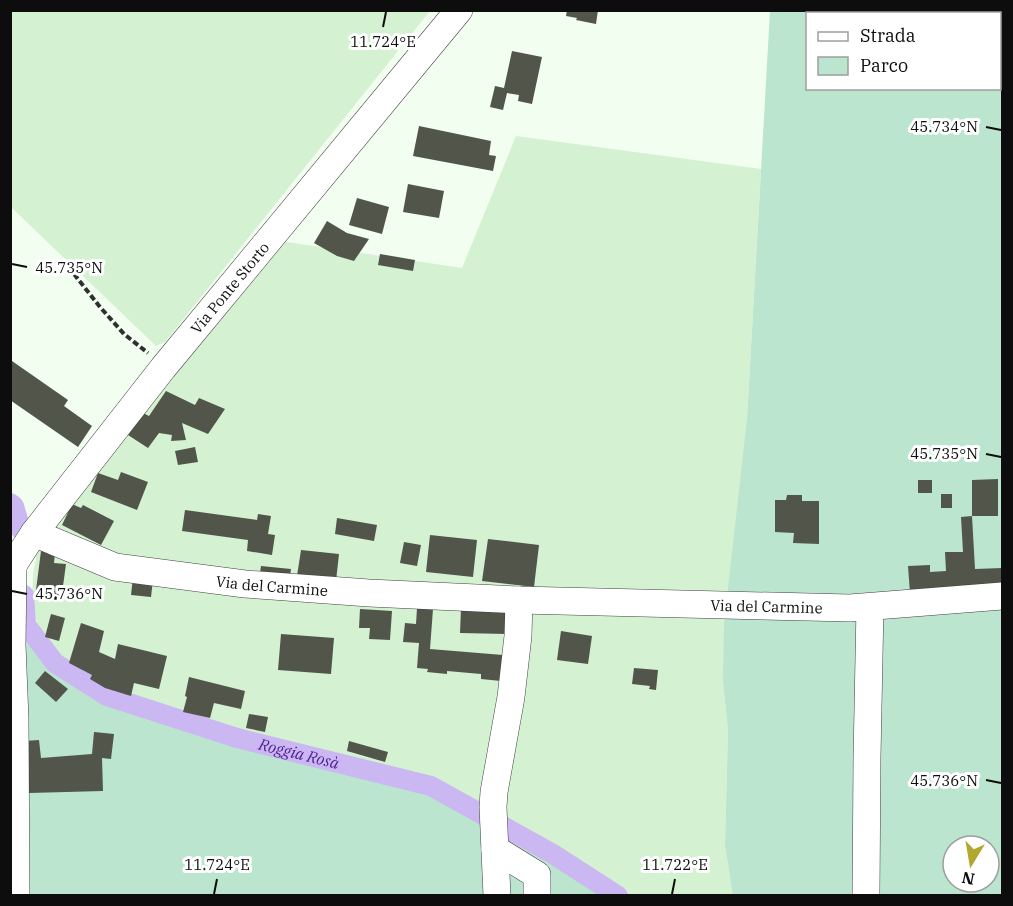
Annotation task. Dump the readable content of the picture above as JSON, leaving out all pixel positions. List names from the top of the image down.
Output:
{
  "streets": {
    "street": ["Via Ponte Storto", "Via del Carmine"]
  },
  "crossings": [
    ["Via Ponte Storto", "Via del Carmine"]
  ],
  "water": ["Roggia Rosà"],
  "legend": ["Strada", "Parco"],
  "north": "bottom",
  "coordinates": [
    "11.724°E",
    "45.734°N",
    "45.735°N",
    "45.736°N",
    "11.722°E"
  ]
}
